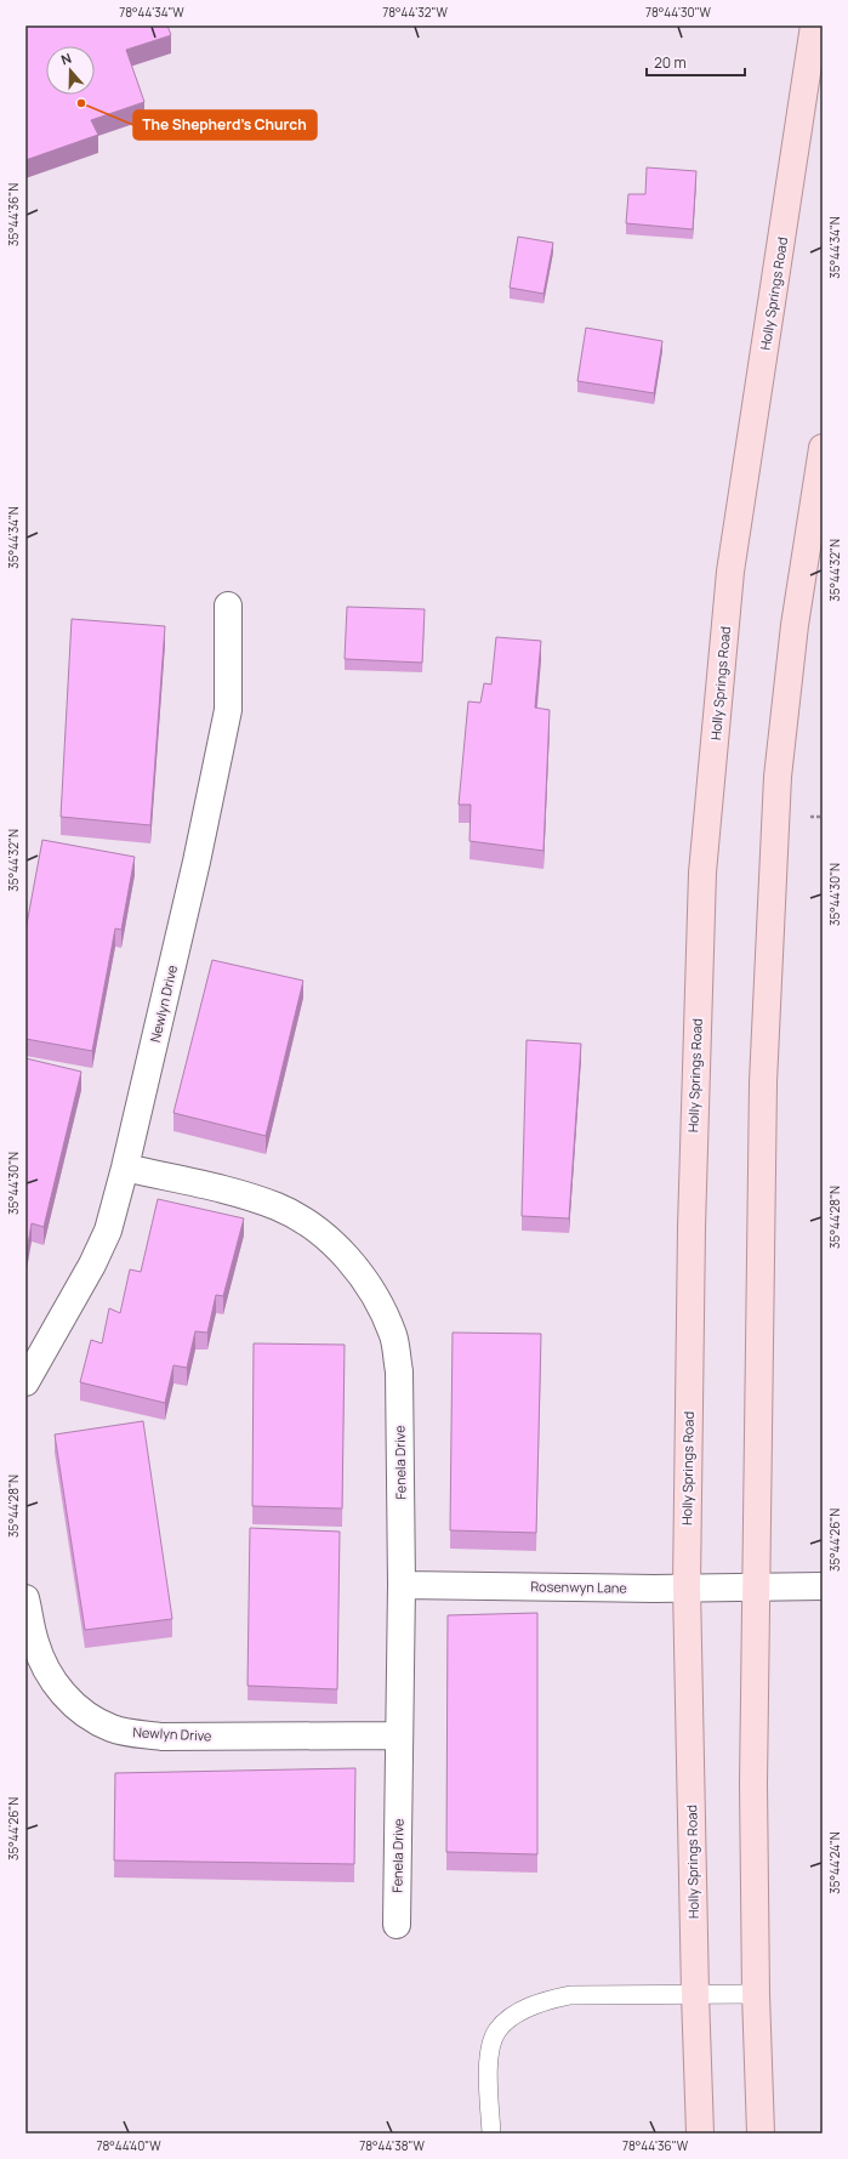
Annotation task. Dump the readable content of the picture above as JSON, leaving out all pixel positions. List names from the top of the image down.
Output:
{
  "streets": {
    "main road": ["Holly Springs Road"],
    "street": ["Newlyn Drive", "Fenela Drive", "Rosenwyn Lane"]
  },
  "crossings": [
    ["Holly Springs Road", "Rosenwyn Lane"],
    ["Newlyn Drive", "Fenela Drive"],
    ["Fenela Drive", "Rosenwyn Lane"]
  ],
  "places": ["The Shepherd's Church"],
  "scale_bar": "20 m",
  "north": "top",
  "coordinates": [
    "78°44'34\"W",
    "78°44'32\"W",
    "78°44'30\"W",
    "35°44'36\"N",
    "35°44'34\"N",
    "35°44'32\"N",
    "35°44'30\"N",
    "35°44'28\"N",
    "35°44'26\"N",
    "35°44'24\"N",
    "78°44'40\"W",
    "78°44'38\"W",
    "78°44'36\"W"
  ]
}
